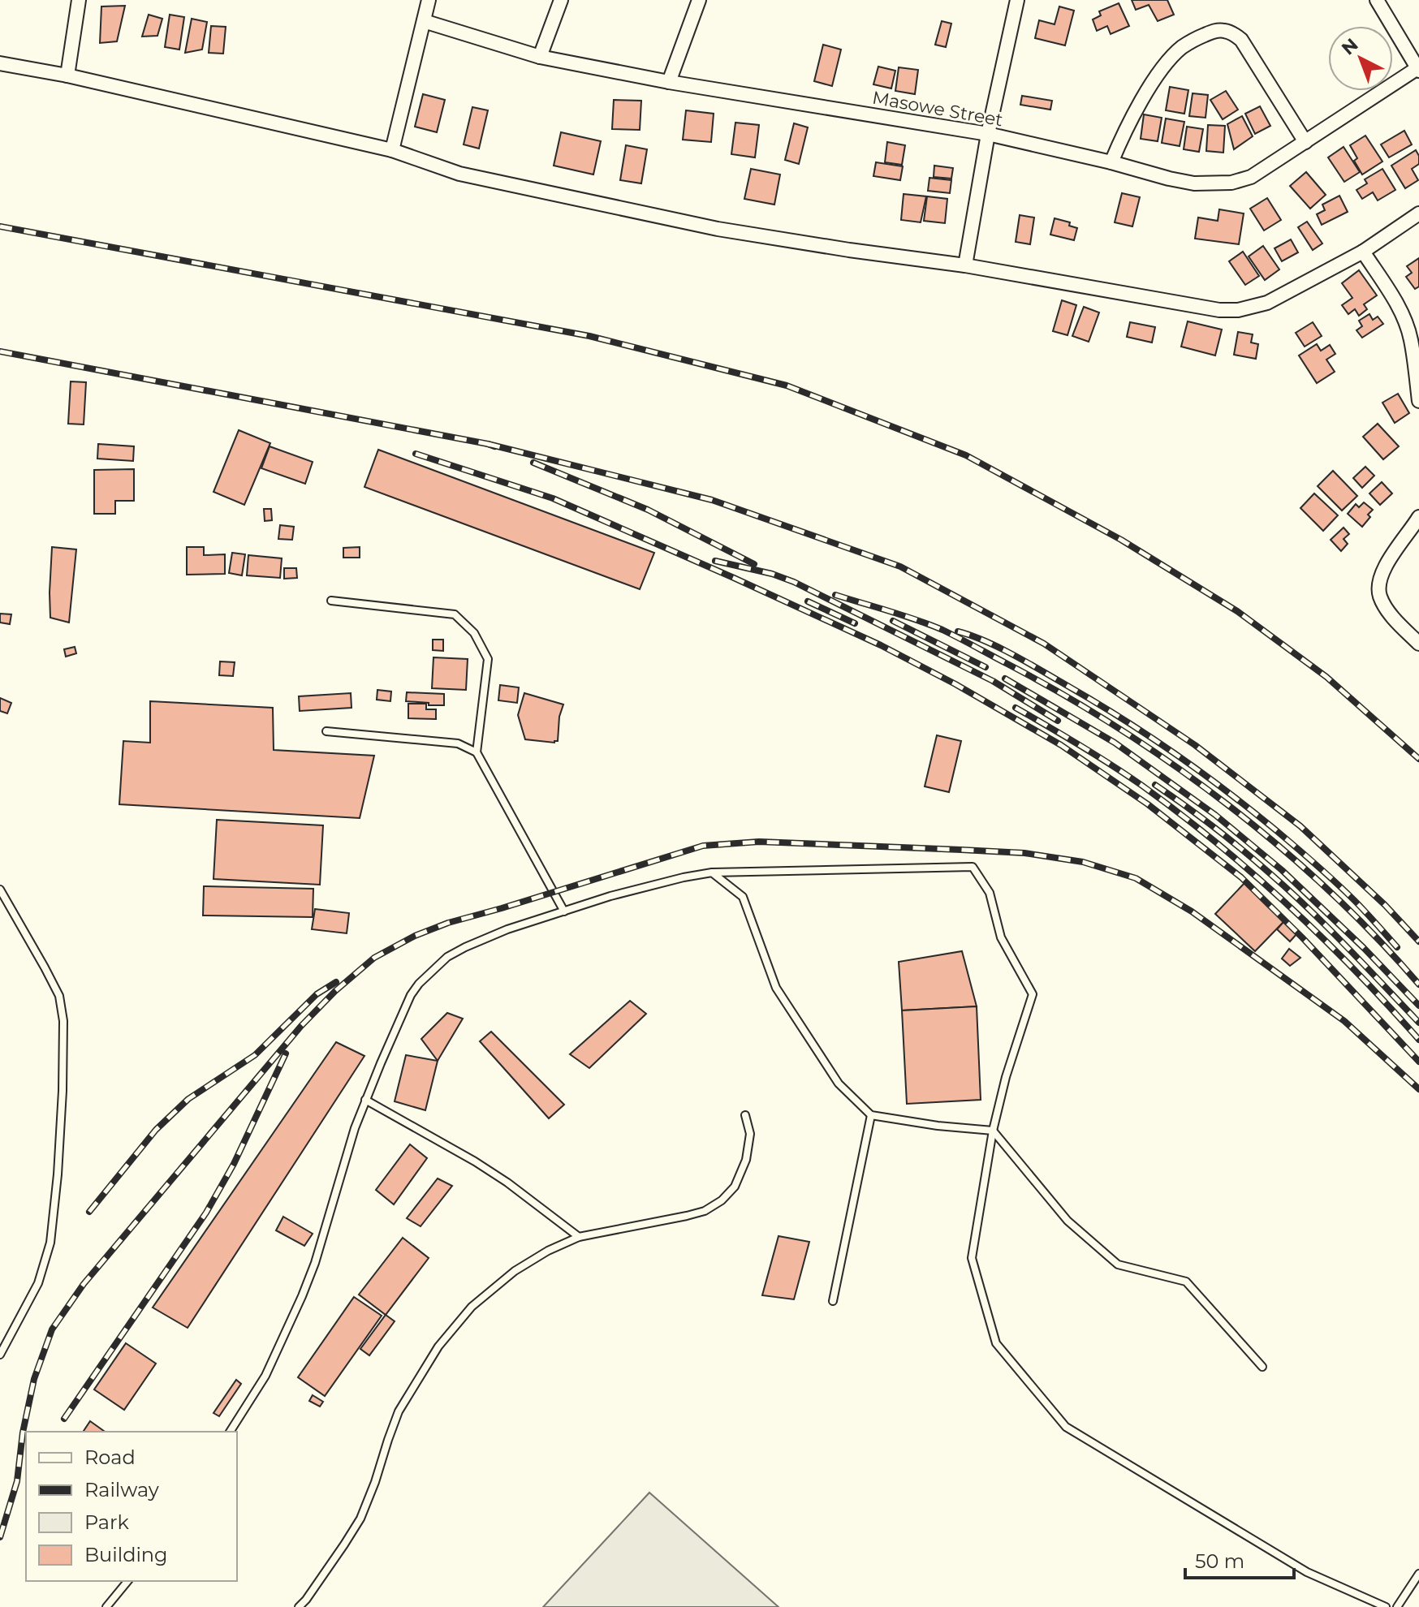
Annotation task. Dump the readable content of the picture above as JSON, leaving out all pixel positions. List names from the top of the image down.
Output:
{
  "streets": {
    "street": ["Masowe Street"]
  },
  "legend": [
    "Road",
    "Railway",
    "Park",
    "Building"
  ],
  "scale_bar": "50 m",
  "north": "top left"
}
